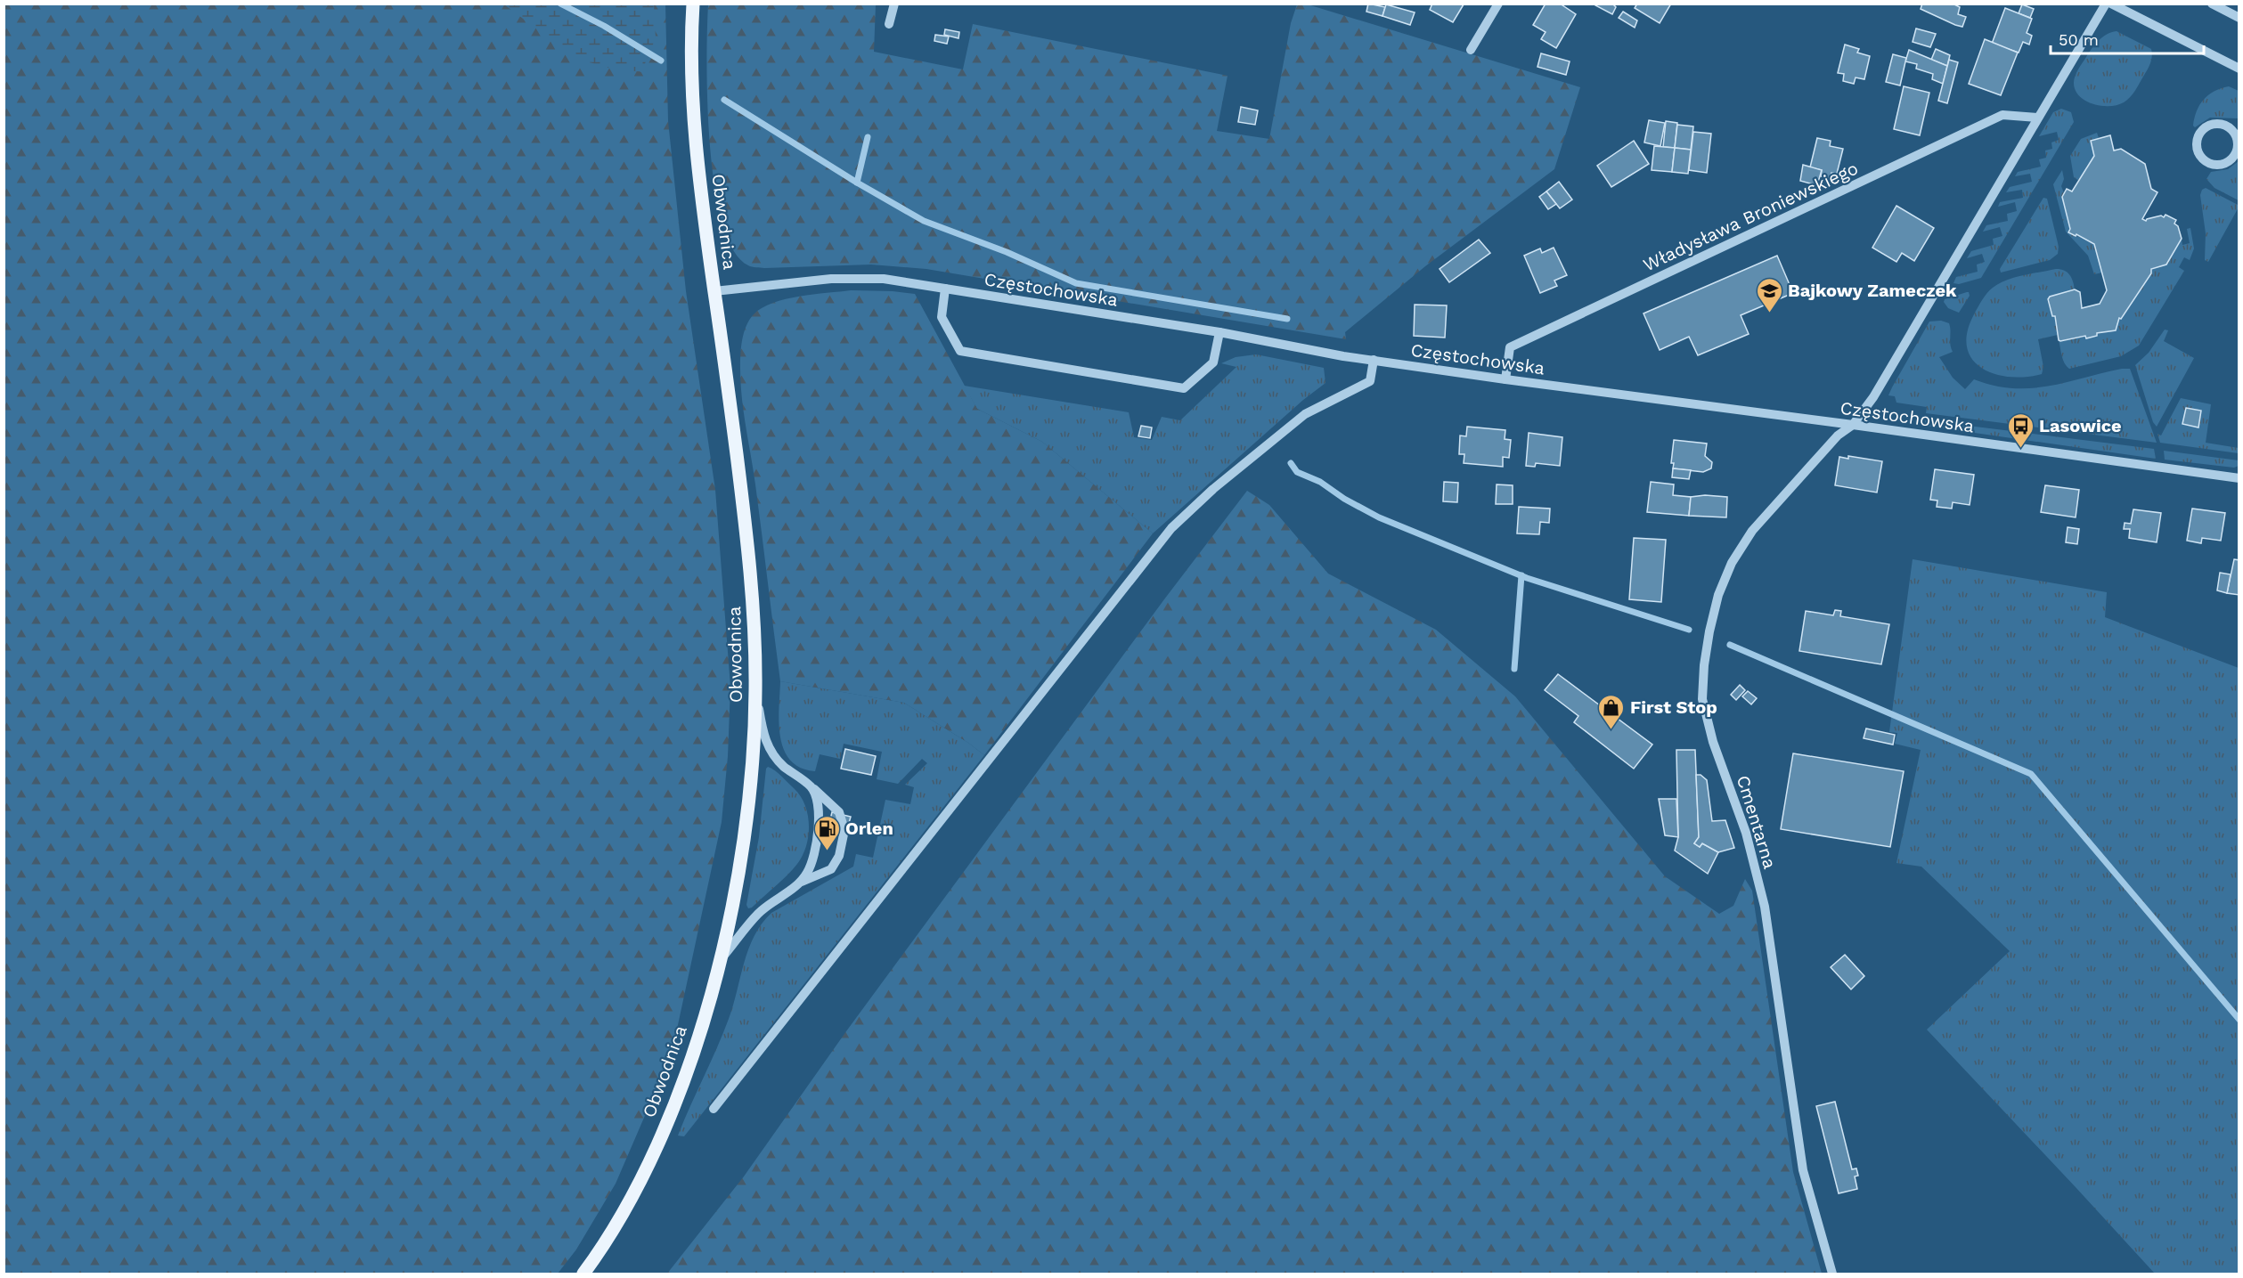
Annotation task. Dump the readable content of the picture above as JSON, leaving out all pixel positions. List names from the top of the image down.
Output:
{
  "streets": {
    "main road": ["Obwodnica"],
    "street": ["Władysława Broniewskiego", "Częstochowska", "Cmentarna"]
  },
  "crossings": [
    ["Władysława Broniewskiego", "Częstochowska"],
    ["Obwodnica", "Częstochowska"],
    ["Częstochowska", "Cmentarna"]
  ],
  "places": {
    "school or university": ["Bajkowy Zameczek"],
    "bus stop": ["Lasowice"],
    "shop": ["First Stop"],
    "fuel station": ["Orlen"]
  },
  "scale_bar": "50 m"
}
